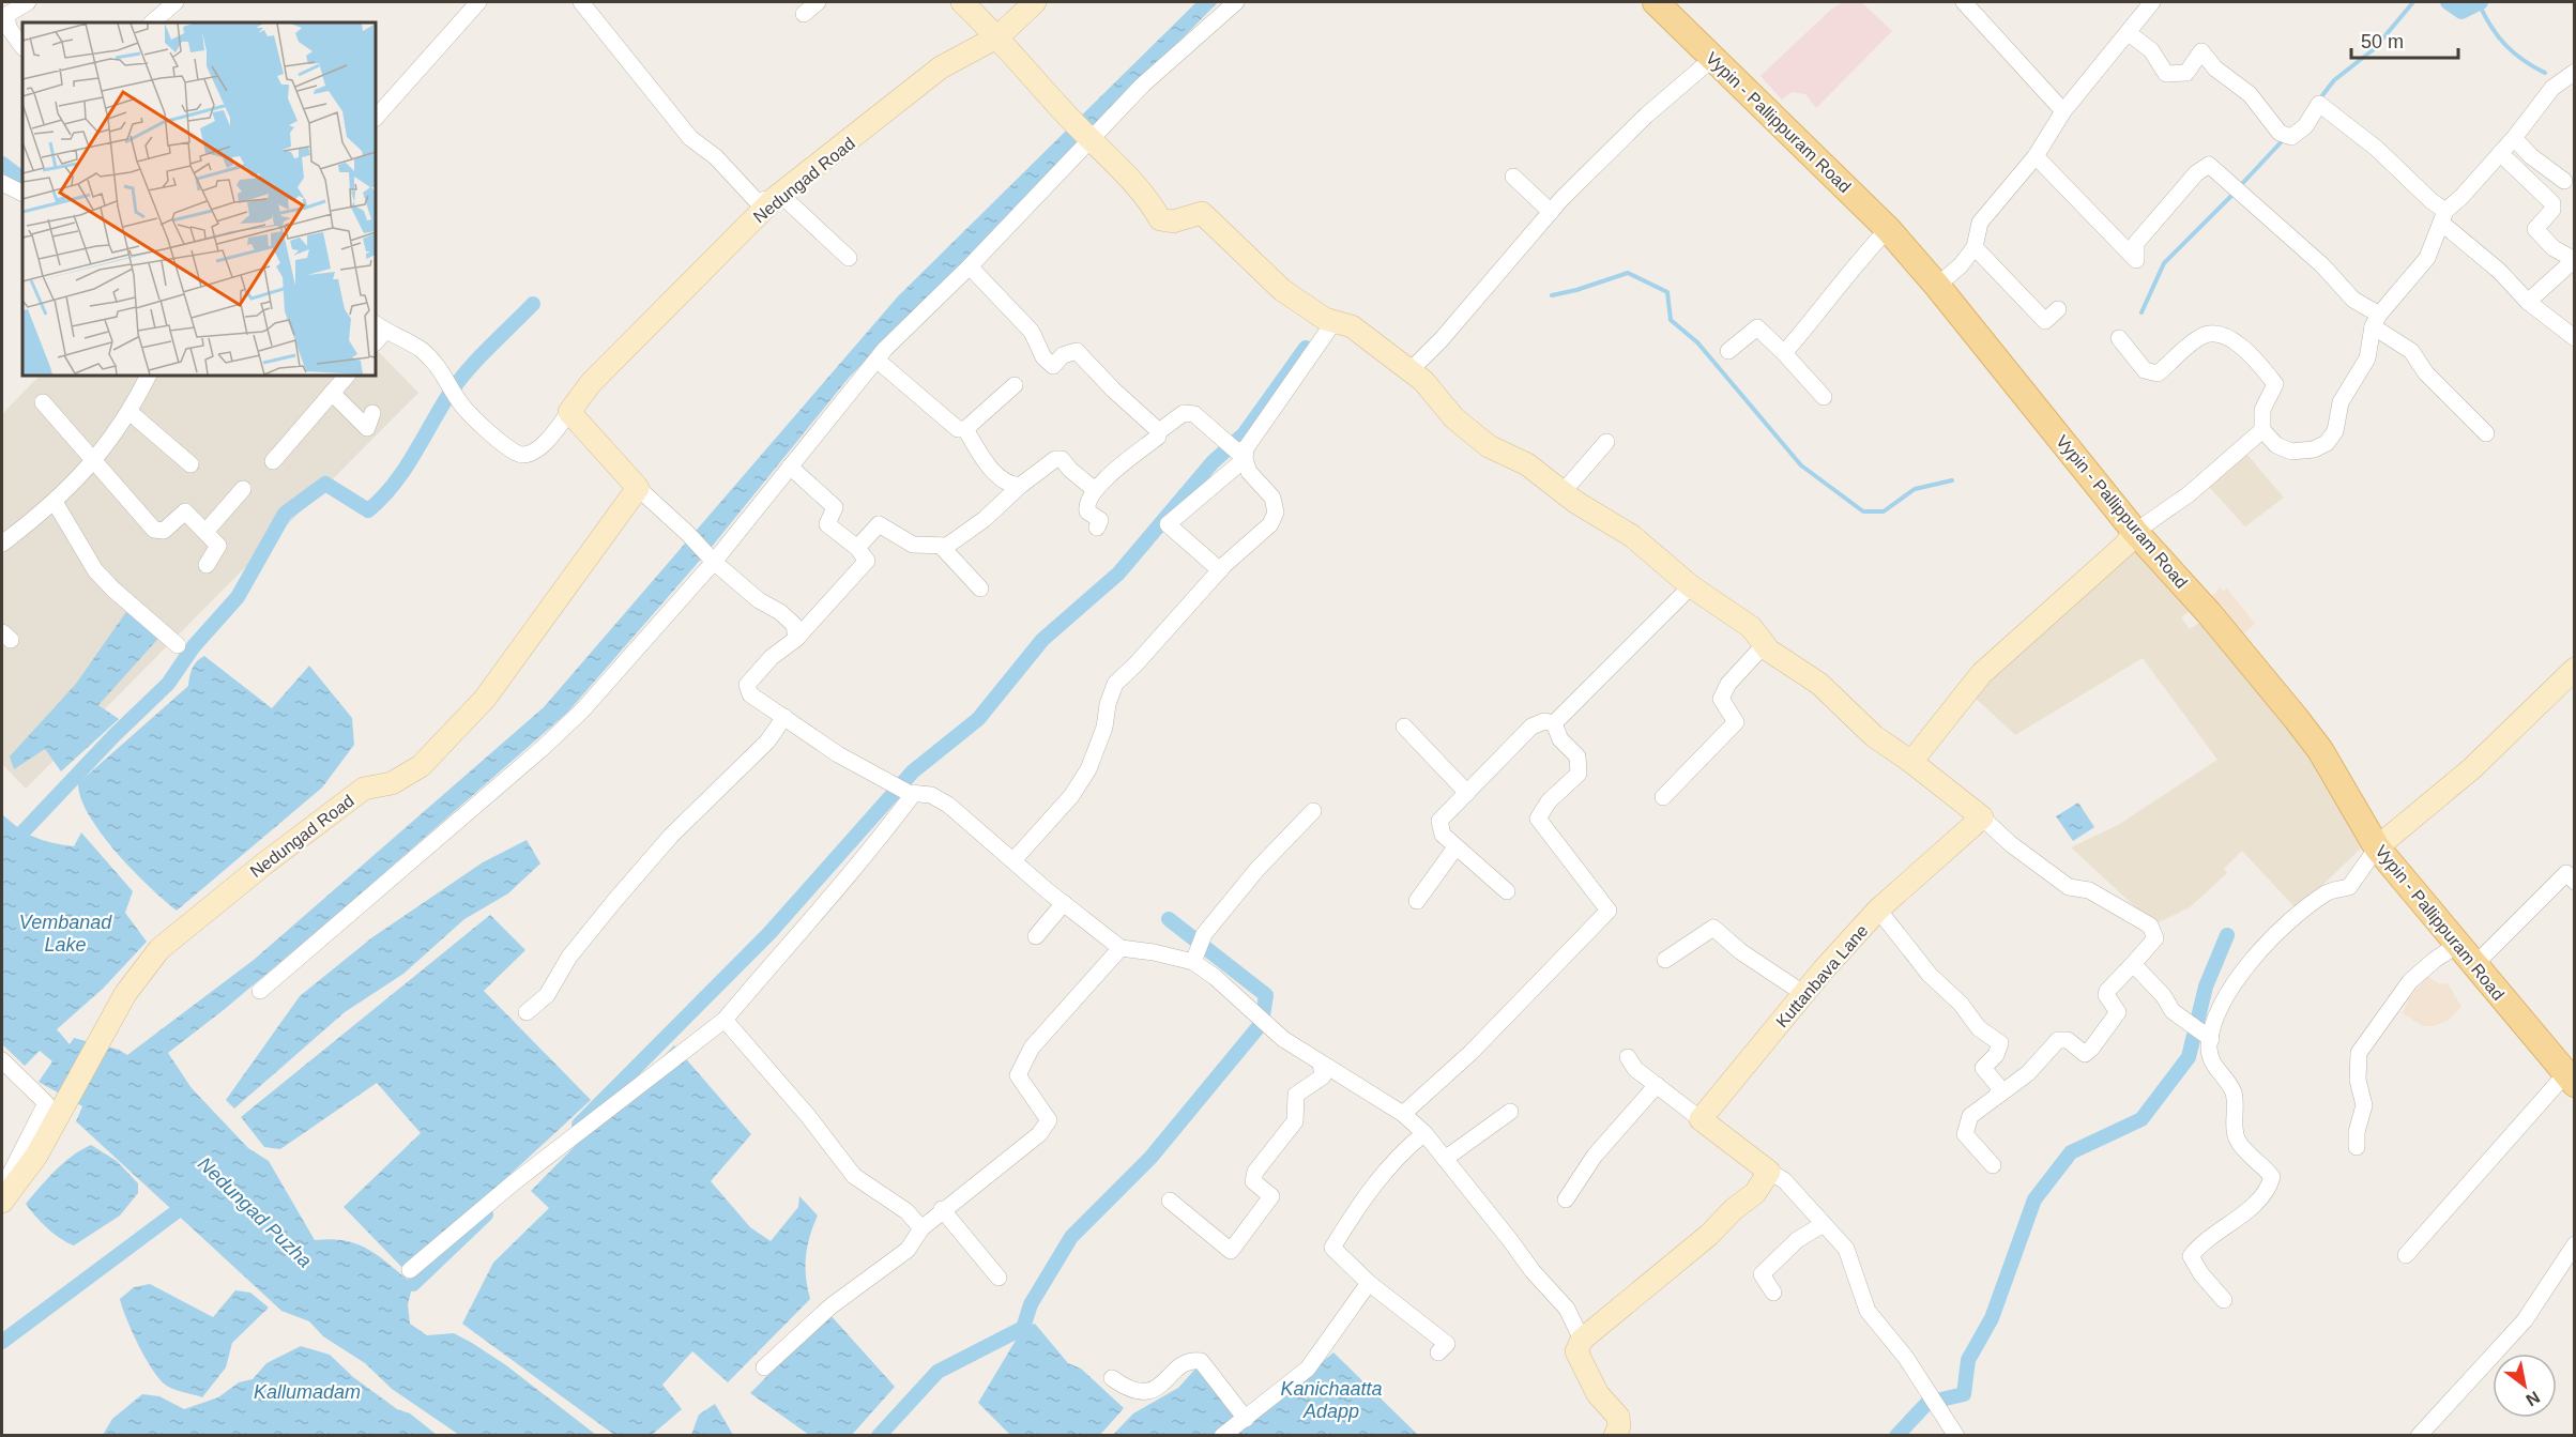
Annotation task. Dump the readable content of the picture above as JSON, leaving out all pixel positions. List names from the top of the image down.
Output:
{
  "streets": {
    "main road": ["Vypin - Pallippuram Road"],
    "street": ["Nedungad Road", "Kuttanbava Lane"]
  },
  "water": [
    "Vembanad Lake",
    "Nedungad Puzha",
    "Kanichaatta Adapp",
    "Kallumadam"
  ],
  "scale_bar": "50 m",
  "north": "bottom right"
}
